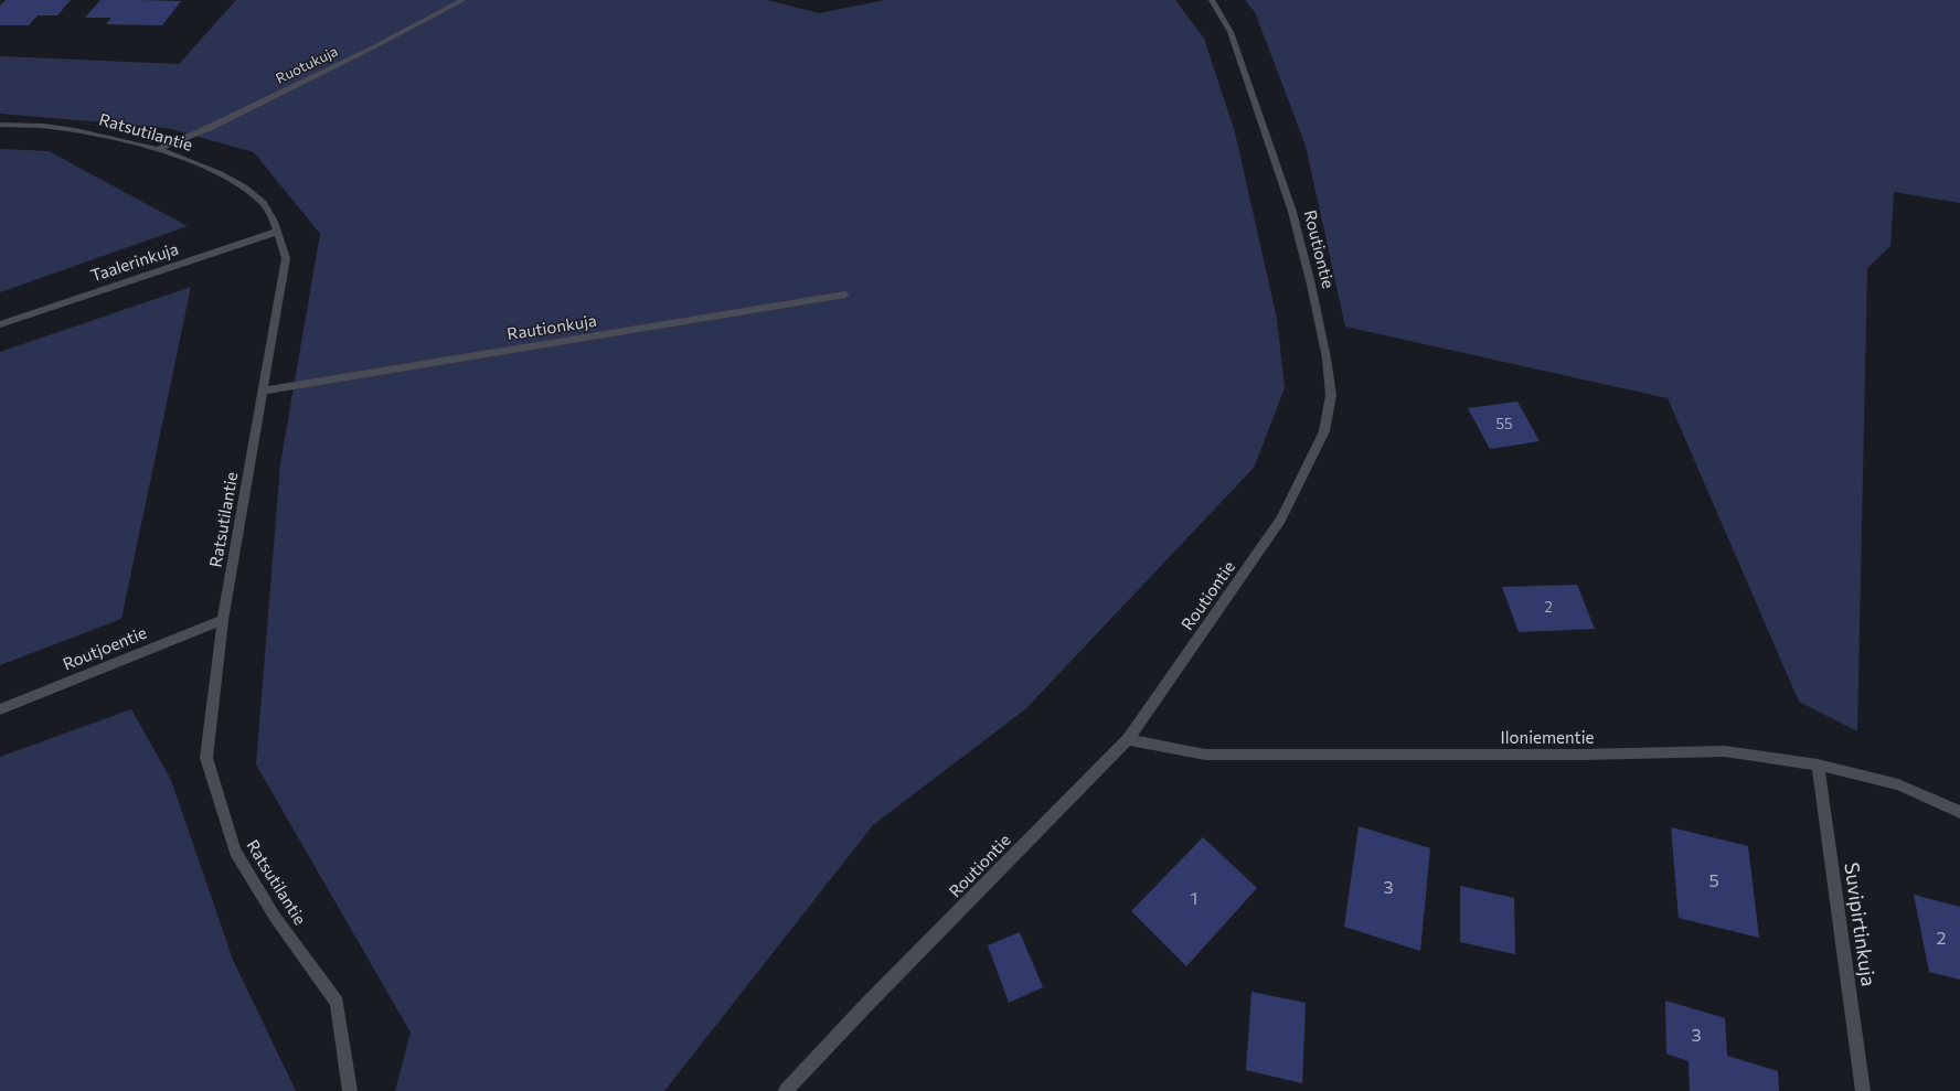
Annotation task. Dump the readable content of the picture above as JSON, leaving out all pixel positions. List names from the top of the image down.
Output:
{
  "streets": {
    "street": [
      "Ruotukuja",
      "Ratsutilantie",
      "Routiontie",
      "Taalerinkuja",
      "Rautionkuja",
      "Routjoentie",
      "Iloniementie",
      "Suvipirtinkuja"
    ]
  },
  "crossings": [
    ["Ruotukuja", "Ratsutilantie"],
    ["Ratsutilantie", "Taalerinkuja"],
    ["Ratsutilantie", "Rautionkuja"],
    ["Ratsutilantie", "Routjoentie"],
    ["Routiontie", "Iloniementie"],
    ["Iloniementie", "Suvipirtinkuja"]
  ],
  "house_numbers": [
    "55",
    "2",
    "5",
    "3",
    "1",
    "2",
    "3"
  ]
}
